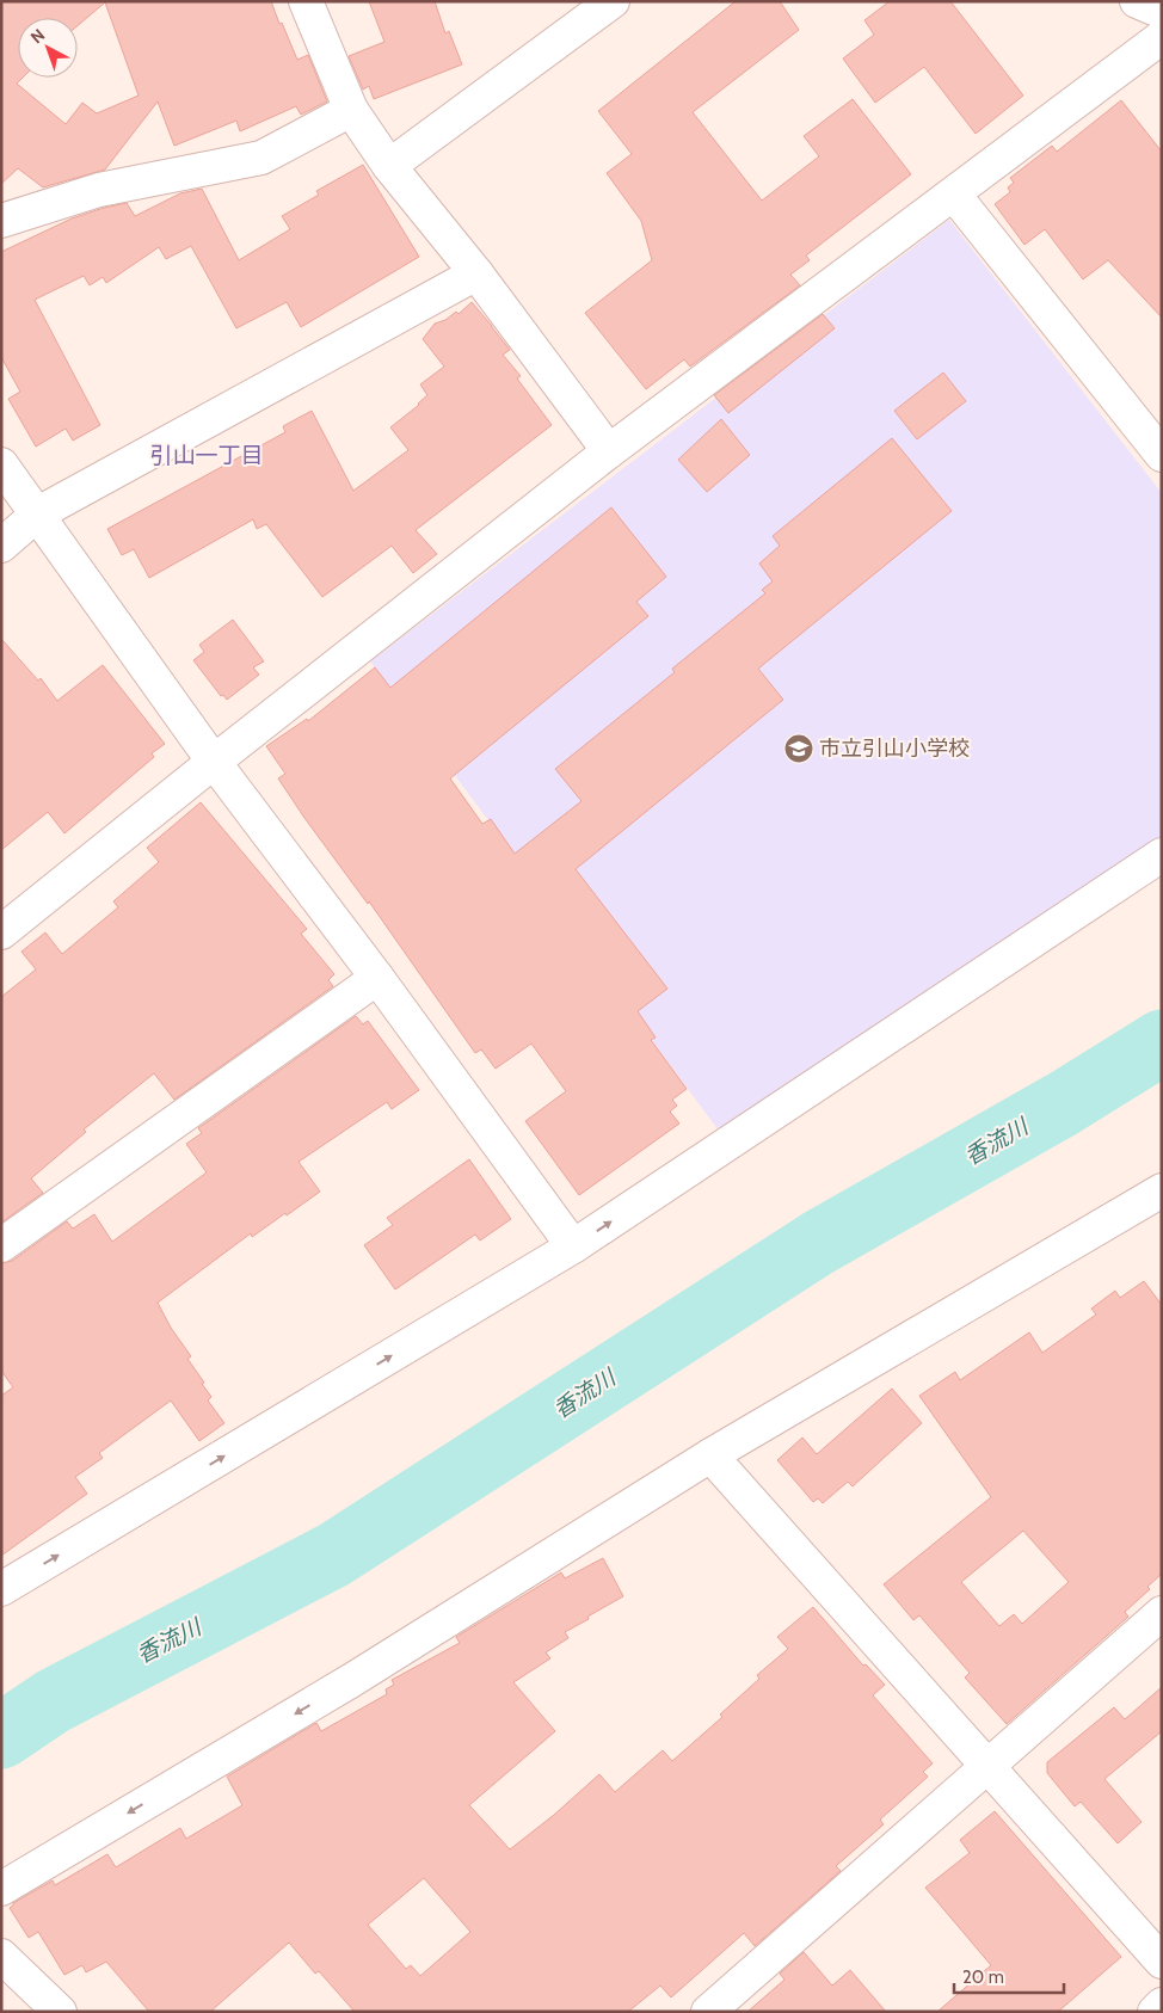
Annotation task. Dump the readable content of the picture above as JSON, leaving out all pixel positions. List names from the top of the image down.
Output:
{
  "districts": ["引山一丁目"],
  "water": ["香流川"],
  "places": {
    "school or university": ["市立引山小学校"]
  },
  "scale_bar": "20 m",
  "north": "top left"
}
